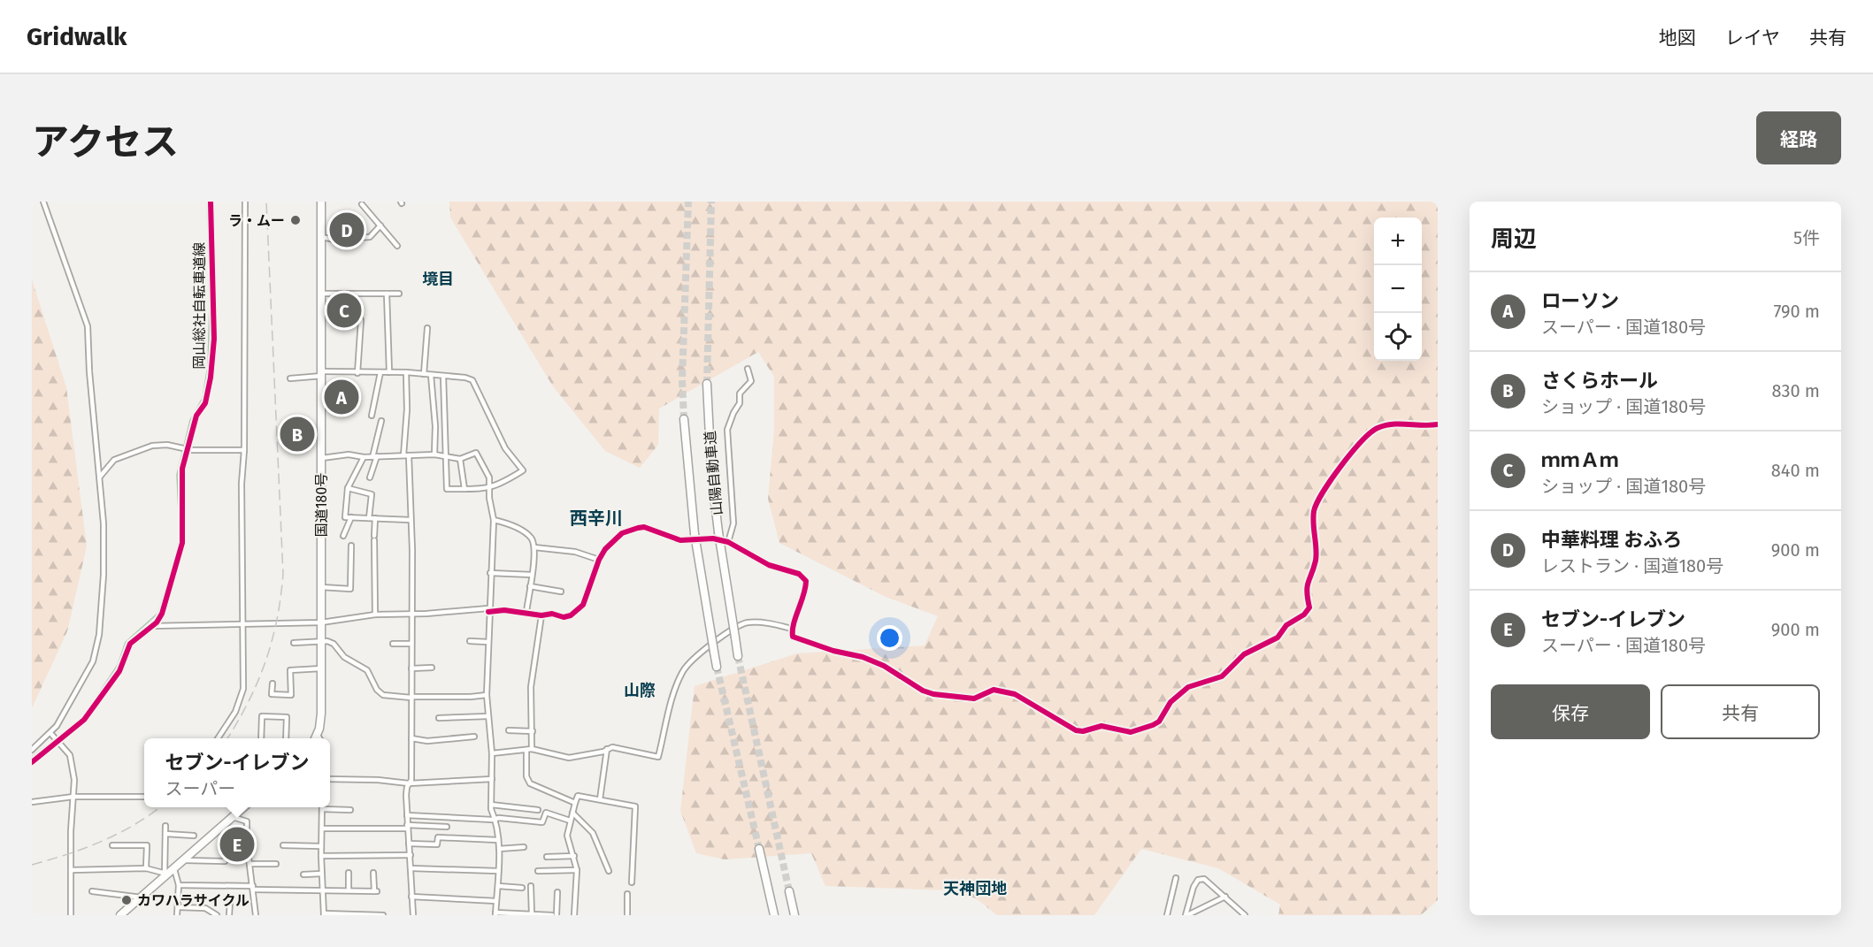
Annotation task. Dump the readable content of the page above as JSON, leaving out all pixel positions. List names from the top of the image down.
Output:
{
  "streets": {
    "highway": ["山陽自動車道", "国道180号"],
    "cycle path": ["岡山総社自転車道線"]
  },
  "districts": [
    "境目",
    "西辛川",
    "山際",
    "天神団地"
  ],
  "places": ["ラ・ムー", "カワハラサイクル"],
  "page": {
    "header": "Gridwalk",
    "nav": ["地図", "レイヤ", "共有"],
    "title": "アクセス",
    "buttons": [
      "経路",
      ["保存", "共有"]
    ],
    "heading": ["周辺", "5件"],
    "pins": [
      "D",
      "C",
      "A",
      "B",
      "E"
    ],
    "map_buttons": ["+", "−"],
    "list": [
      {
        "mark": "A",
        "name": "ローソン",
        "note": "スーパー · 国道180号",
        "value": "790 m"
      },
      {
        "mark": "B",
        "name": "さくらホール",
        "note": "ショップ · 国道180号",
        "value": "830 m"
      },
      {
        "mark": "C",
        "name": "ｍｍＡｍ",
        "note": "ショップ · 国道180号",
        "value": "840 m"
      },
      {
        "mark": "D",
        "name": "中華料理 おふろ",
        "note": "レストラン · 国道180号",
        "value": "900 m"
      },
      {
        "mark": "E",
        "name": "セブン-イレブン",
        "note": "スーパー · 国道180号",
        "value": "900 m"
      }
    ],
    "popup": ["セブン-イレブン", "スーパー"]
  }
}
